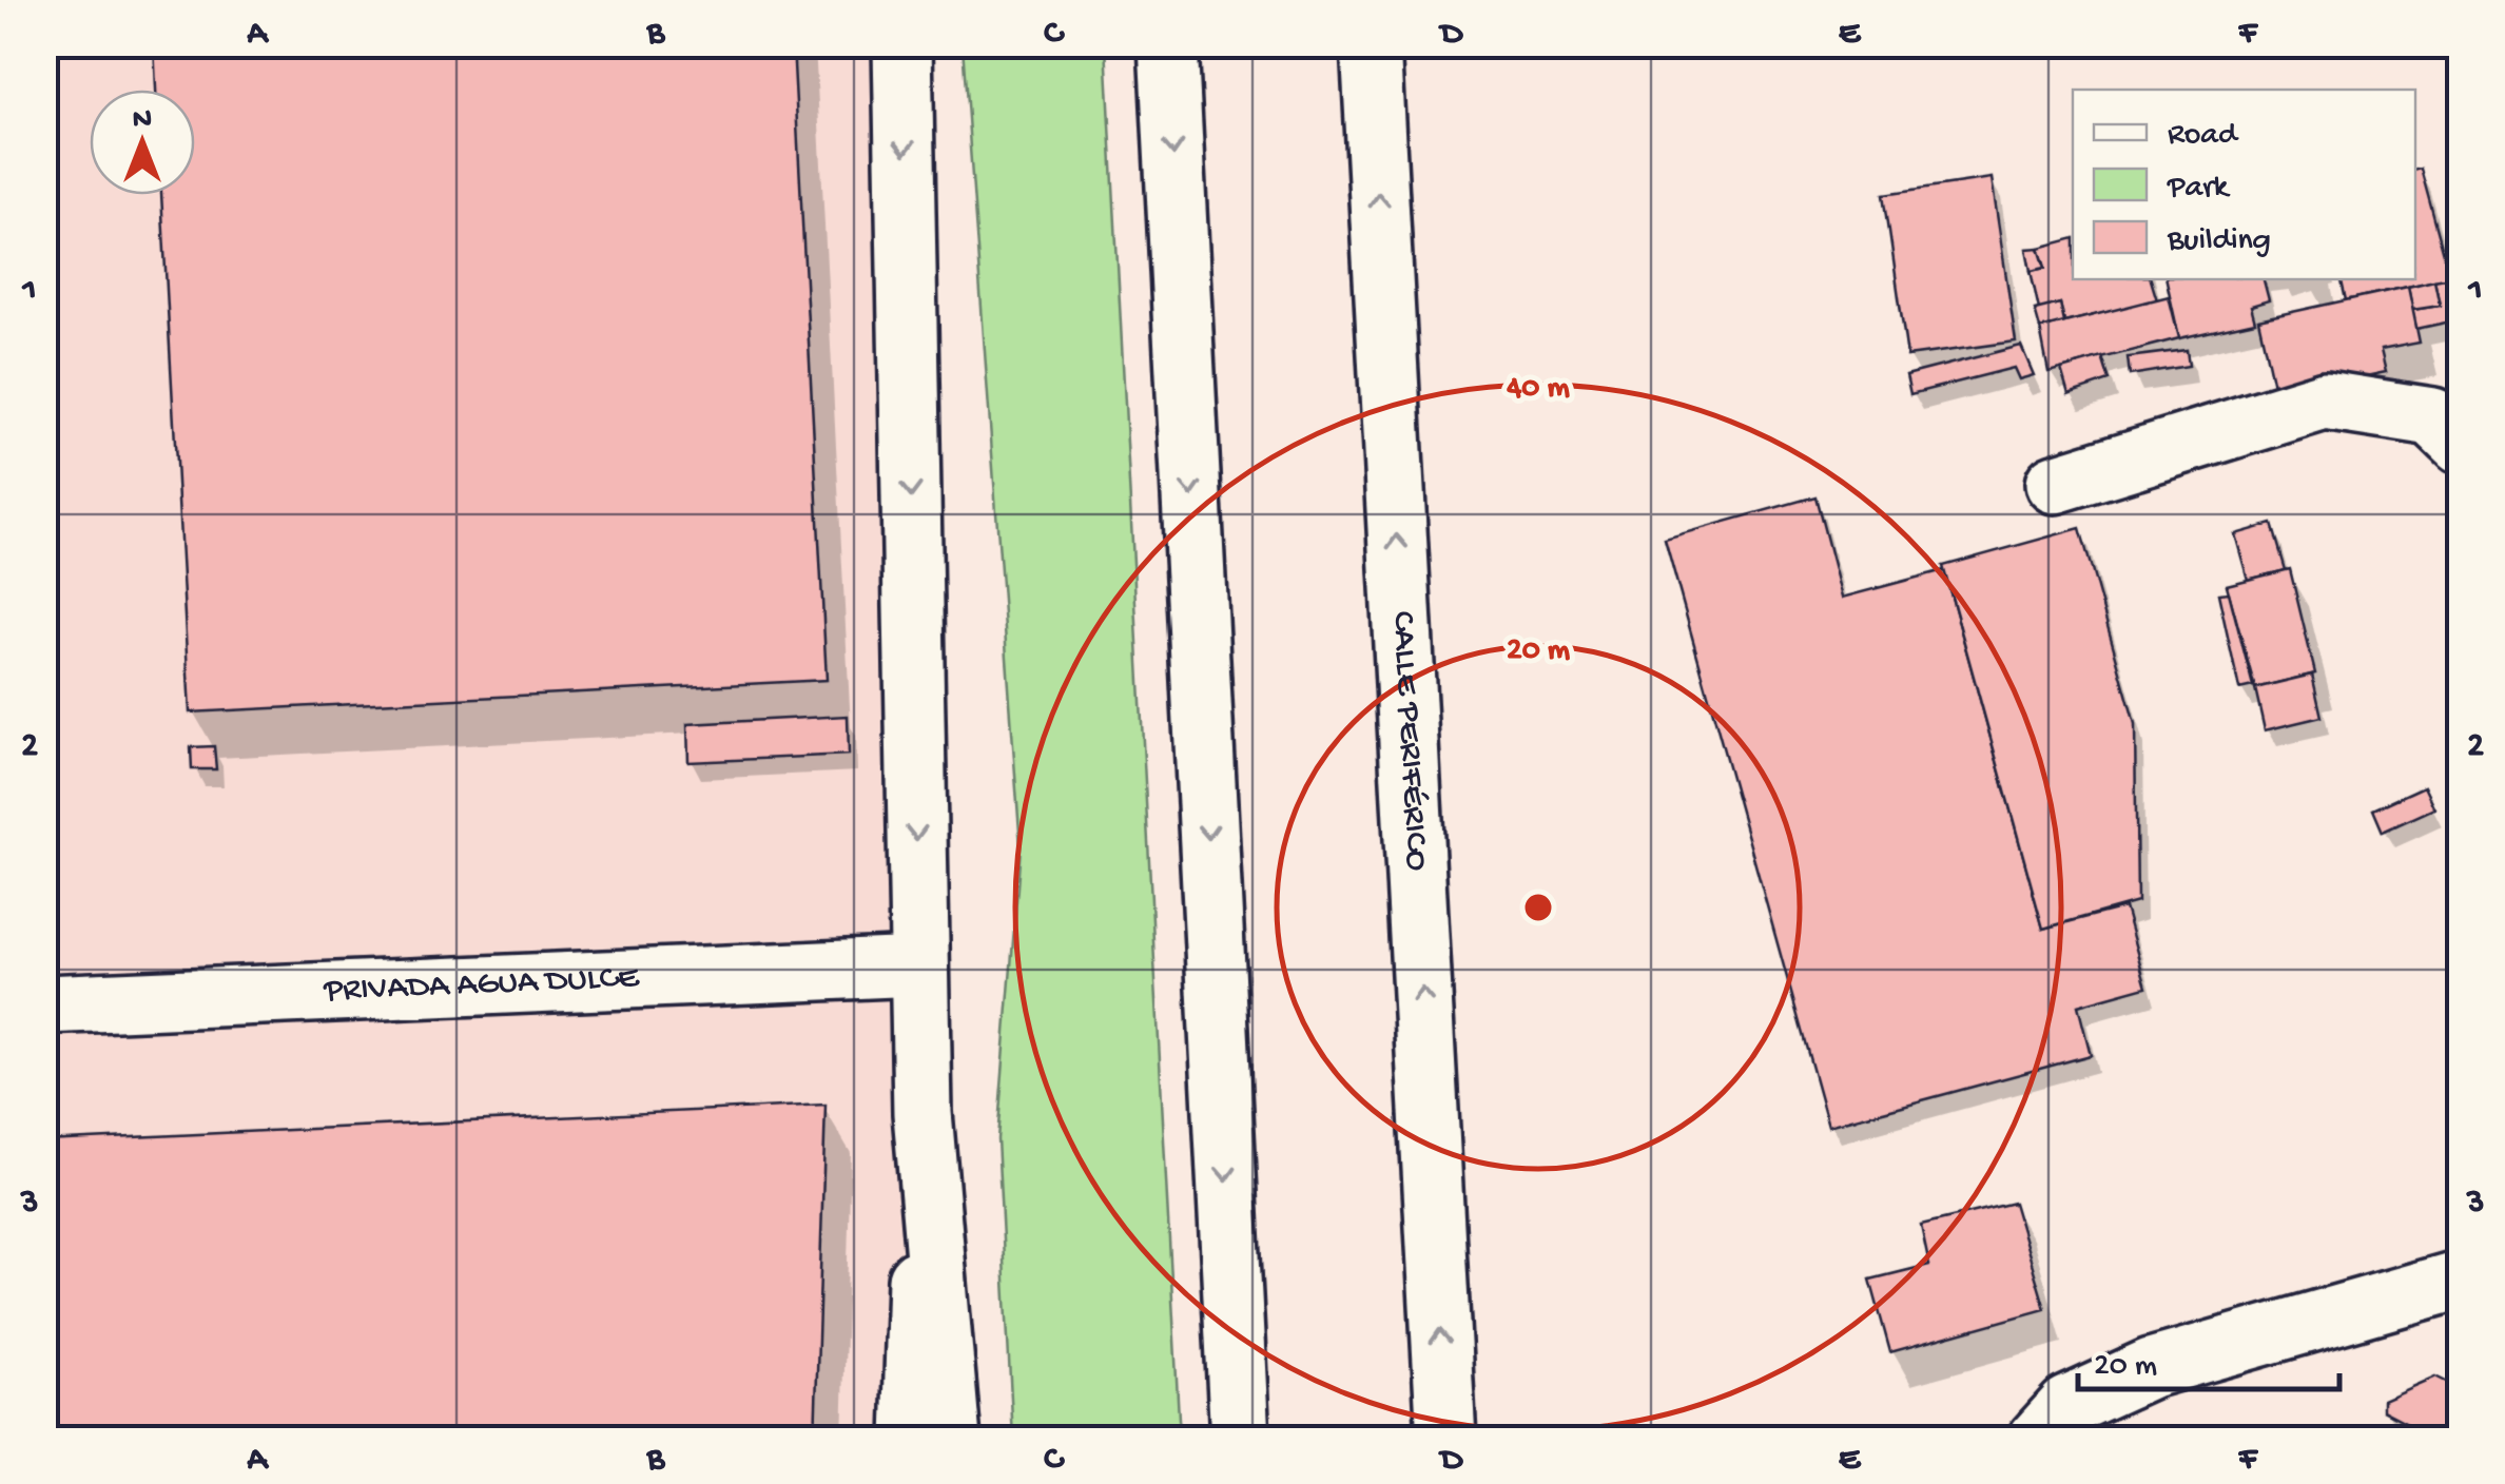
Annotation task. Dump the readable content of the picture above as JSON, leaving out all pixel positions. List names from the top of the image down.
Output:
{
  "streets": {
    "main road": ["CALLE PERIFÉRICO", "PRIVADA AGUA DULCE"]
  },
  "legend": ["Road", "Park", "Building"],
  "scale_bar": "20 m",
  "north": "top",
  "grid": {
    "columns": [
      "A",
      "B",
      "C",
      "D",
      "E",
      "F"
    ],
    "rows": ["1", "2", "3"]
  },
  "rings": ["40 m", "20 m"]
}
